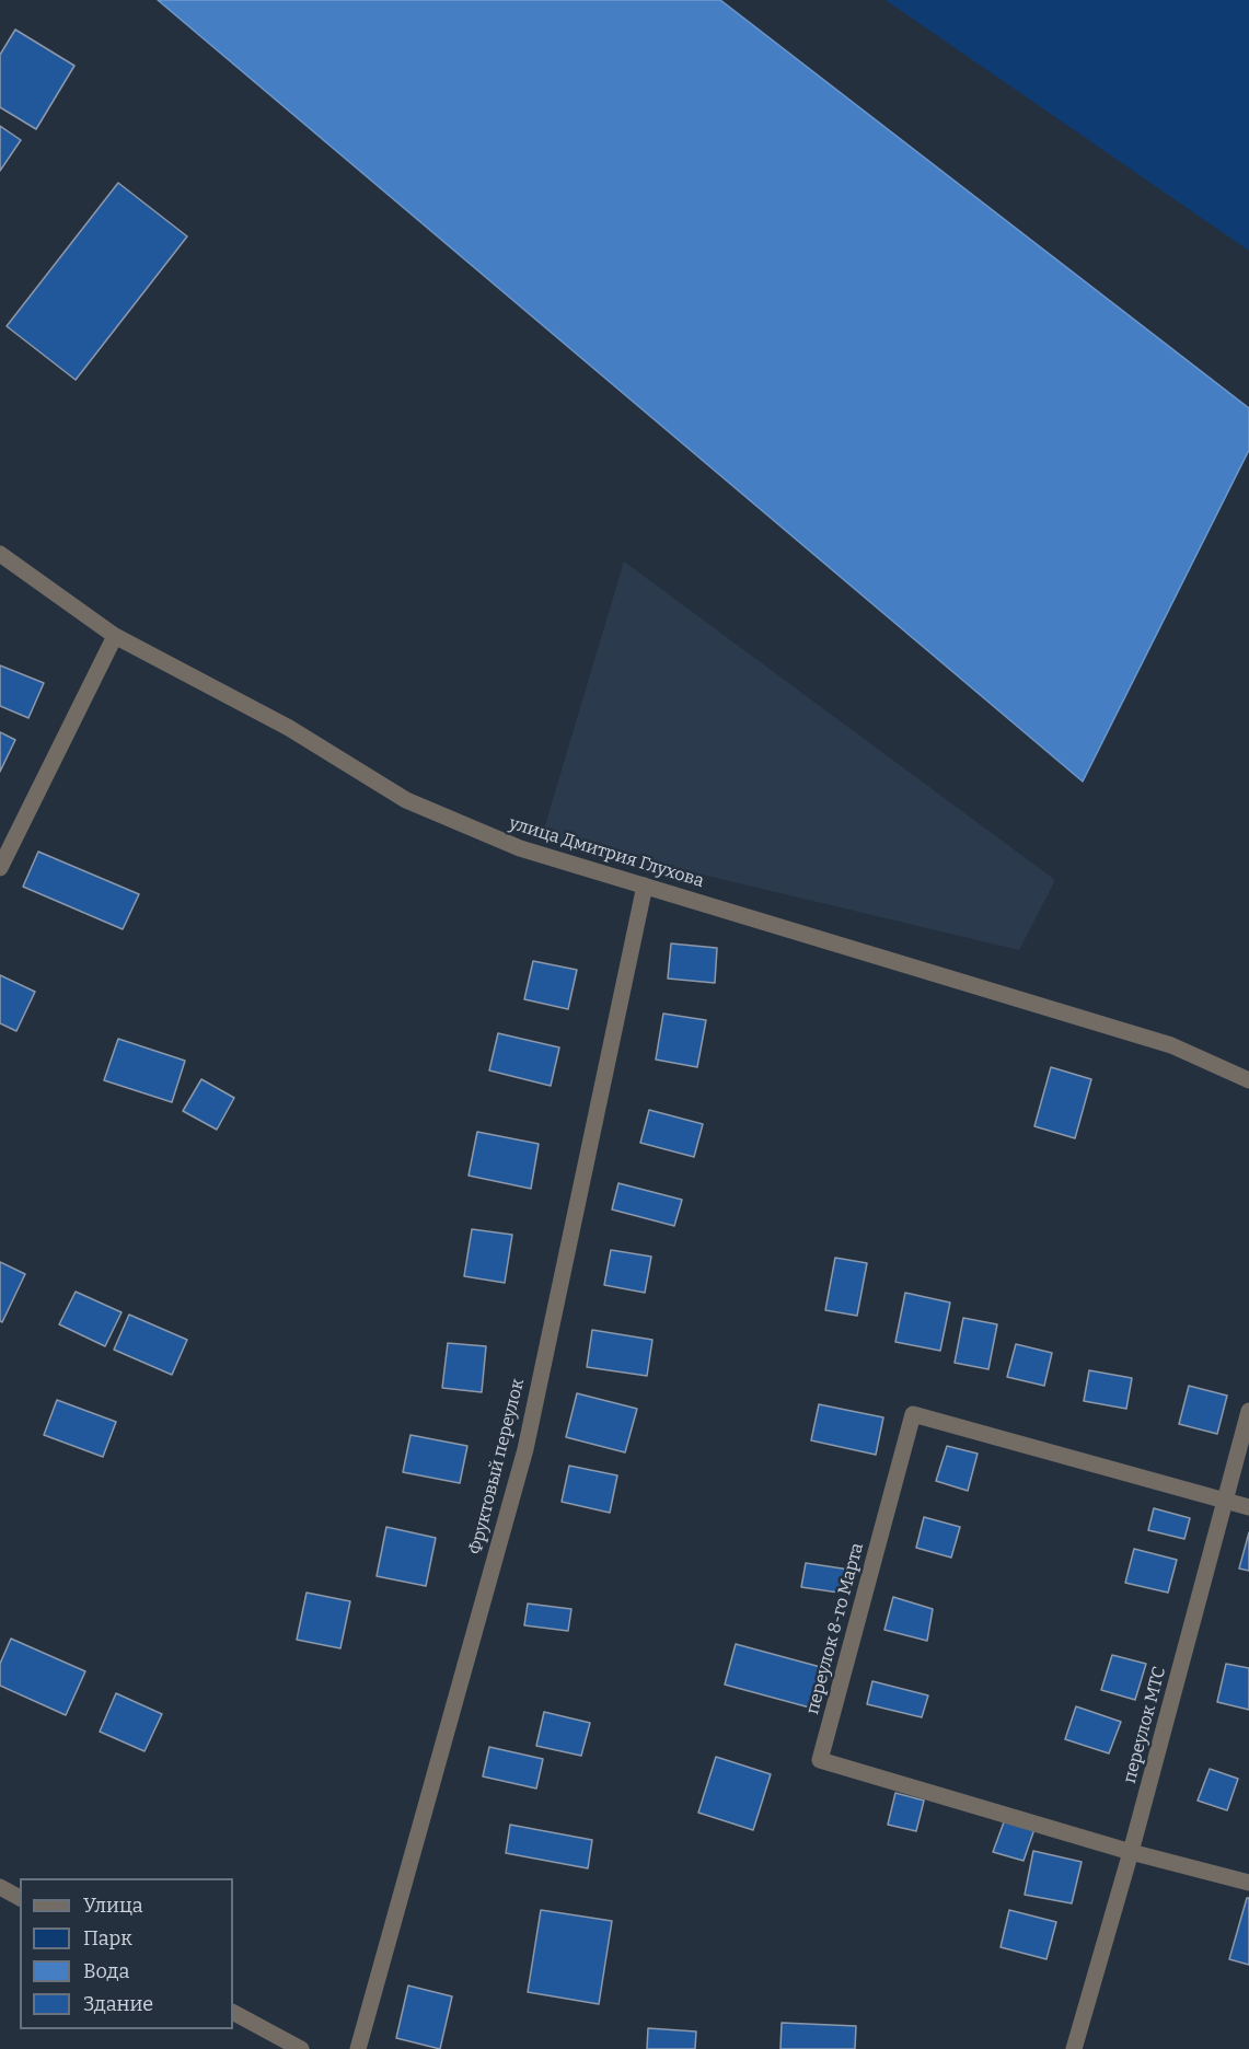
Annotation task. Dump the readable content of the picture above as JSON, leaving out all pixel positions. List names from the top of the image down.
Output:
{
  "streets": {
    "street": [
      "улица Дмитрия Глухова",
      "Фруктовый переулок",
      "переулок 8-го Марта",
      "переулок МТС"
    ]
  },
  "crossings": [
    ["улица Дмитрия Глухова", "Фруктовый переулок"],
    ["переулок 8-го Марта", "переулок МТС"]
  ],
  "legend": [
    "Улица",
    "Парк",
    "Вода",
    "Здание"
  ]
}
